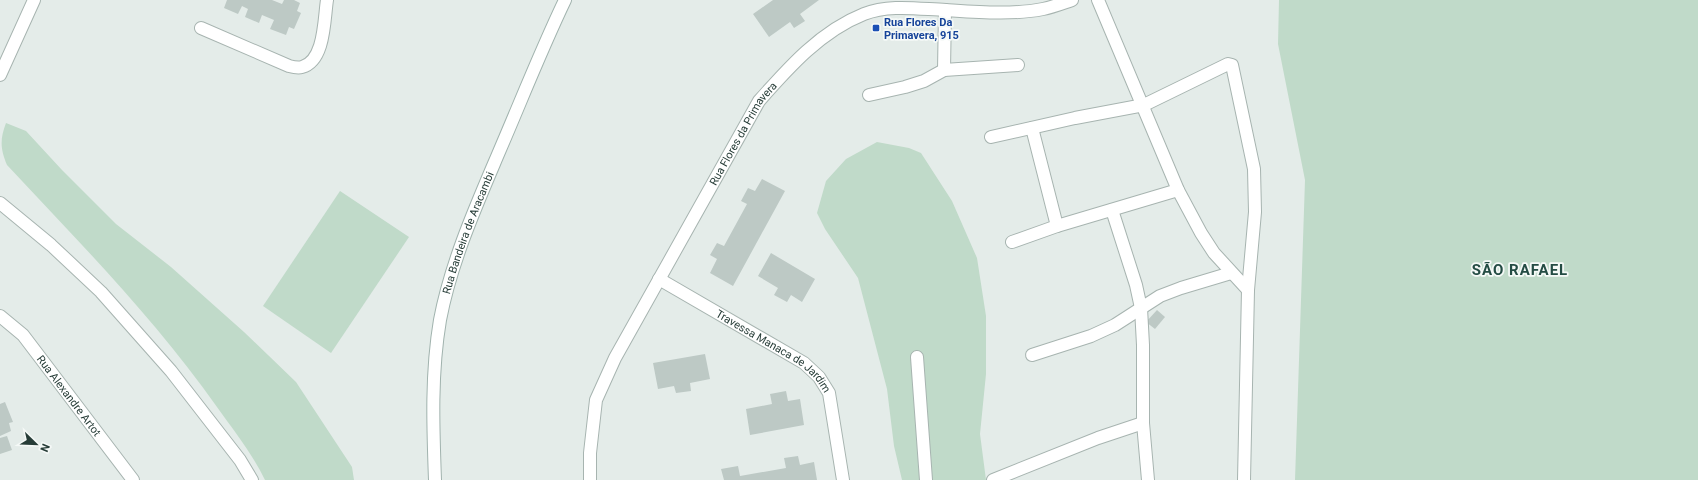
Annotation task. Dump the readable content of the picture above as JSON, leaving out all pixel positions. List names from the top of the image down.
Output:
{
  "streets": {
    "street": [
      "Rua Flores da Primavera",
      "Rua Bandeira de Aracambi",
      "Travessa Manaca de Jardim",
      "Rua Alexandre Artot"
    ]
  },
  "crossings": [
    ["Rua Flores da Primavera", "Travessa Manaca de Jardim"]
  ],
  "districts": ["SÃO RAFAEL"],
  "places": {
    "transit": ["Rua Flores Da Primavera, 915"]
  },
  "north": "bottom right"
}
